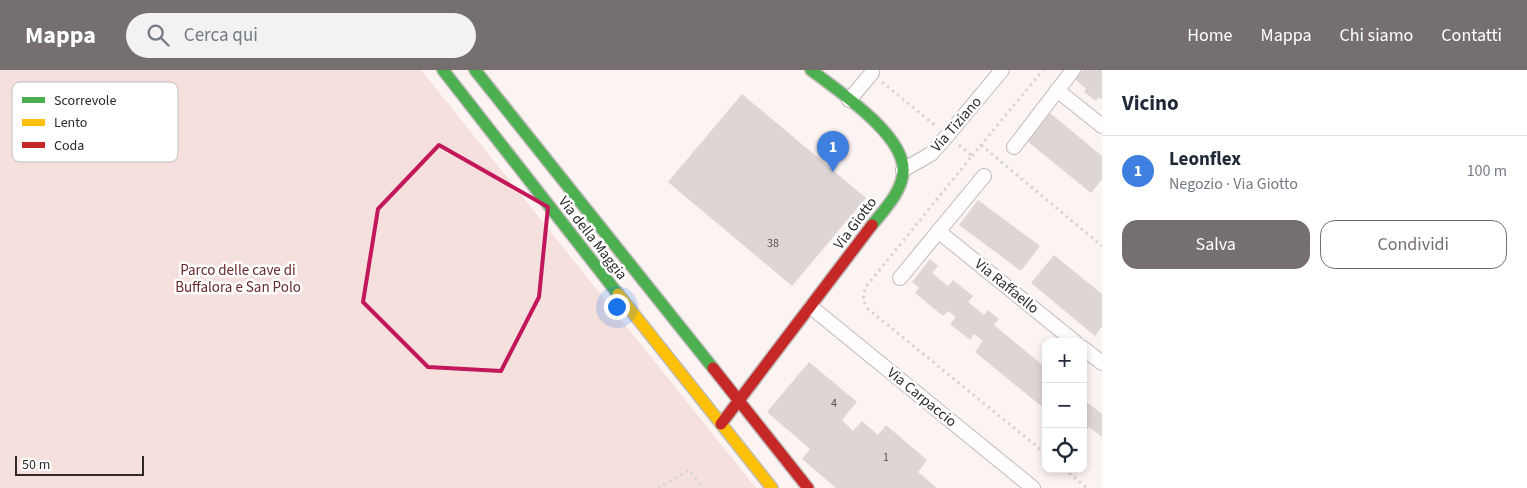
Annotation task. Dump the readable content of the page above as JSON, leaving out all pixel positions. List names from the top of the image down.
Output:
{
  "streets": {
    "street": [
      "Via Tiziano",
      "Via Giotto",
      "Via della Maggia",
      "Via Raffaello",
      "Via Carpaccio"
    ]
  },
  "crossings": [
    ["Via Tiziano", "Via Giotto"],
    ["Via Giotto", "Via della Maggia"],
    ["Via Giotto", "Via Carpaccio"]
  ],
  "parks": ["Parco delle cave di Buffalora e San Polo"],
  "house_numbers": ["38", "4", "1"],
  "legend": ["Scorrevole", "Lento", "Coda"],
  "scale_bar": "50 m",
  "page": {
    "header": "Mappa",
    "search": "Cerca qui",
    "nav": [
      "Home",
      "Mappa",
      "Chi siamo",
      "Contatti"
    ],
    "heading": "Vicino",
    "pins": "1",
    "list": [
      {
        "mark": "1",
        "name": "Leonflex",
        "note": "Negozio · Via Giotto",
        "value": "100 m"
      }
    ],
    "buttons": ["Salva", "Condividi"],
    "map_buttons": ["+", "−"],
    "scale": "50 m"
  }
}
